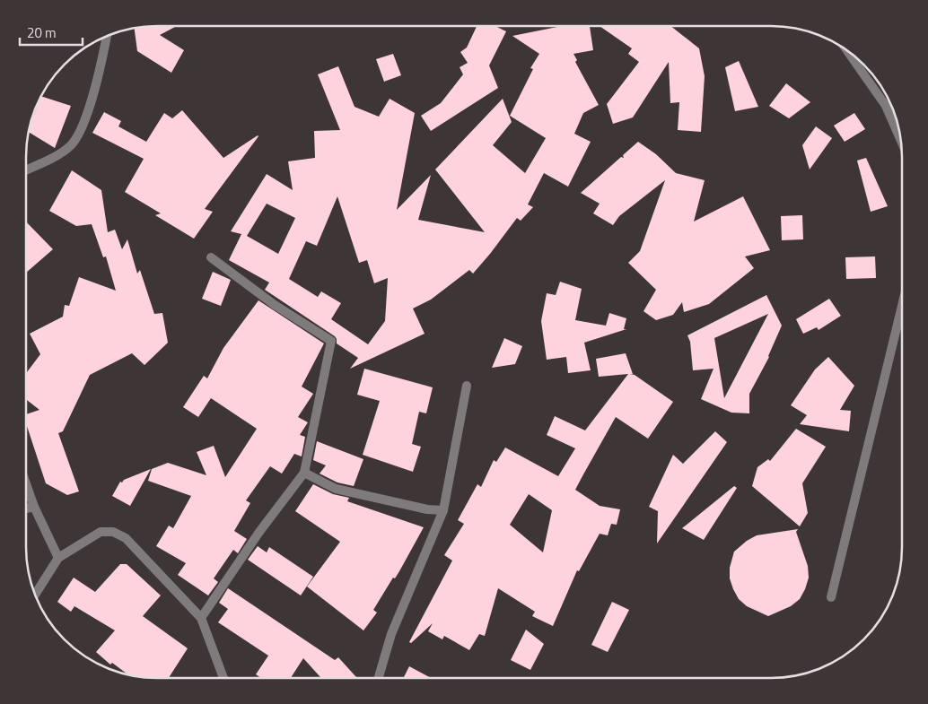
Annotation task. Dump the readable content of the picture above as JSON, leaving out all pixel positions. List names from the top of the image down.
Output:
{
  "scale_bar": "20 m"
}
